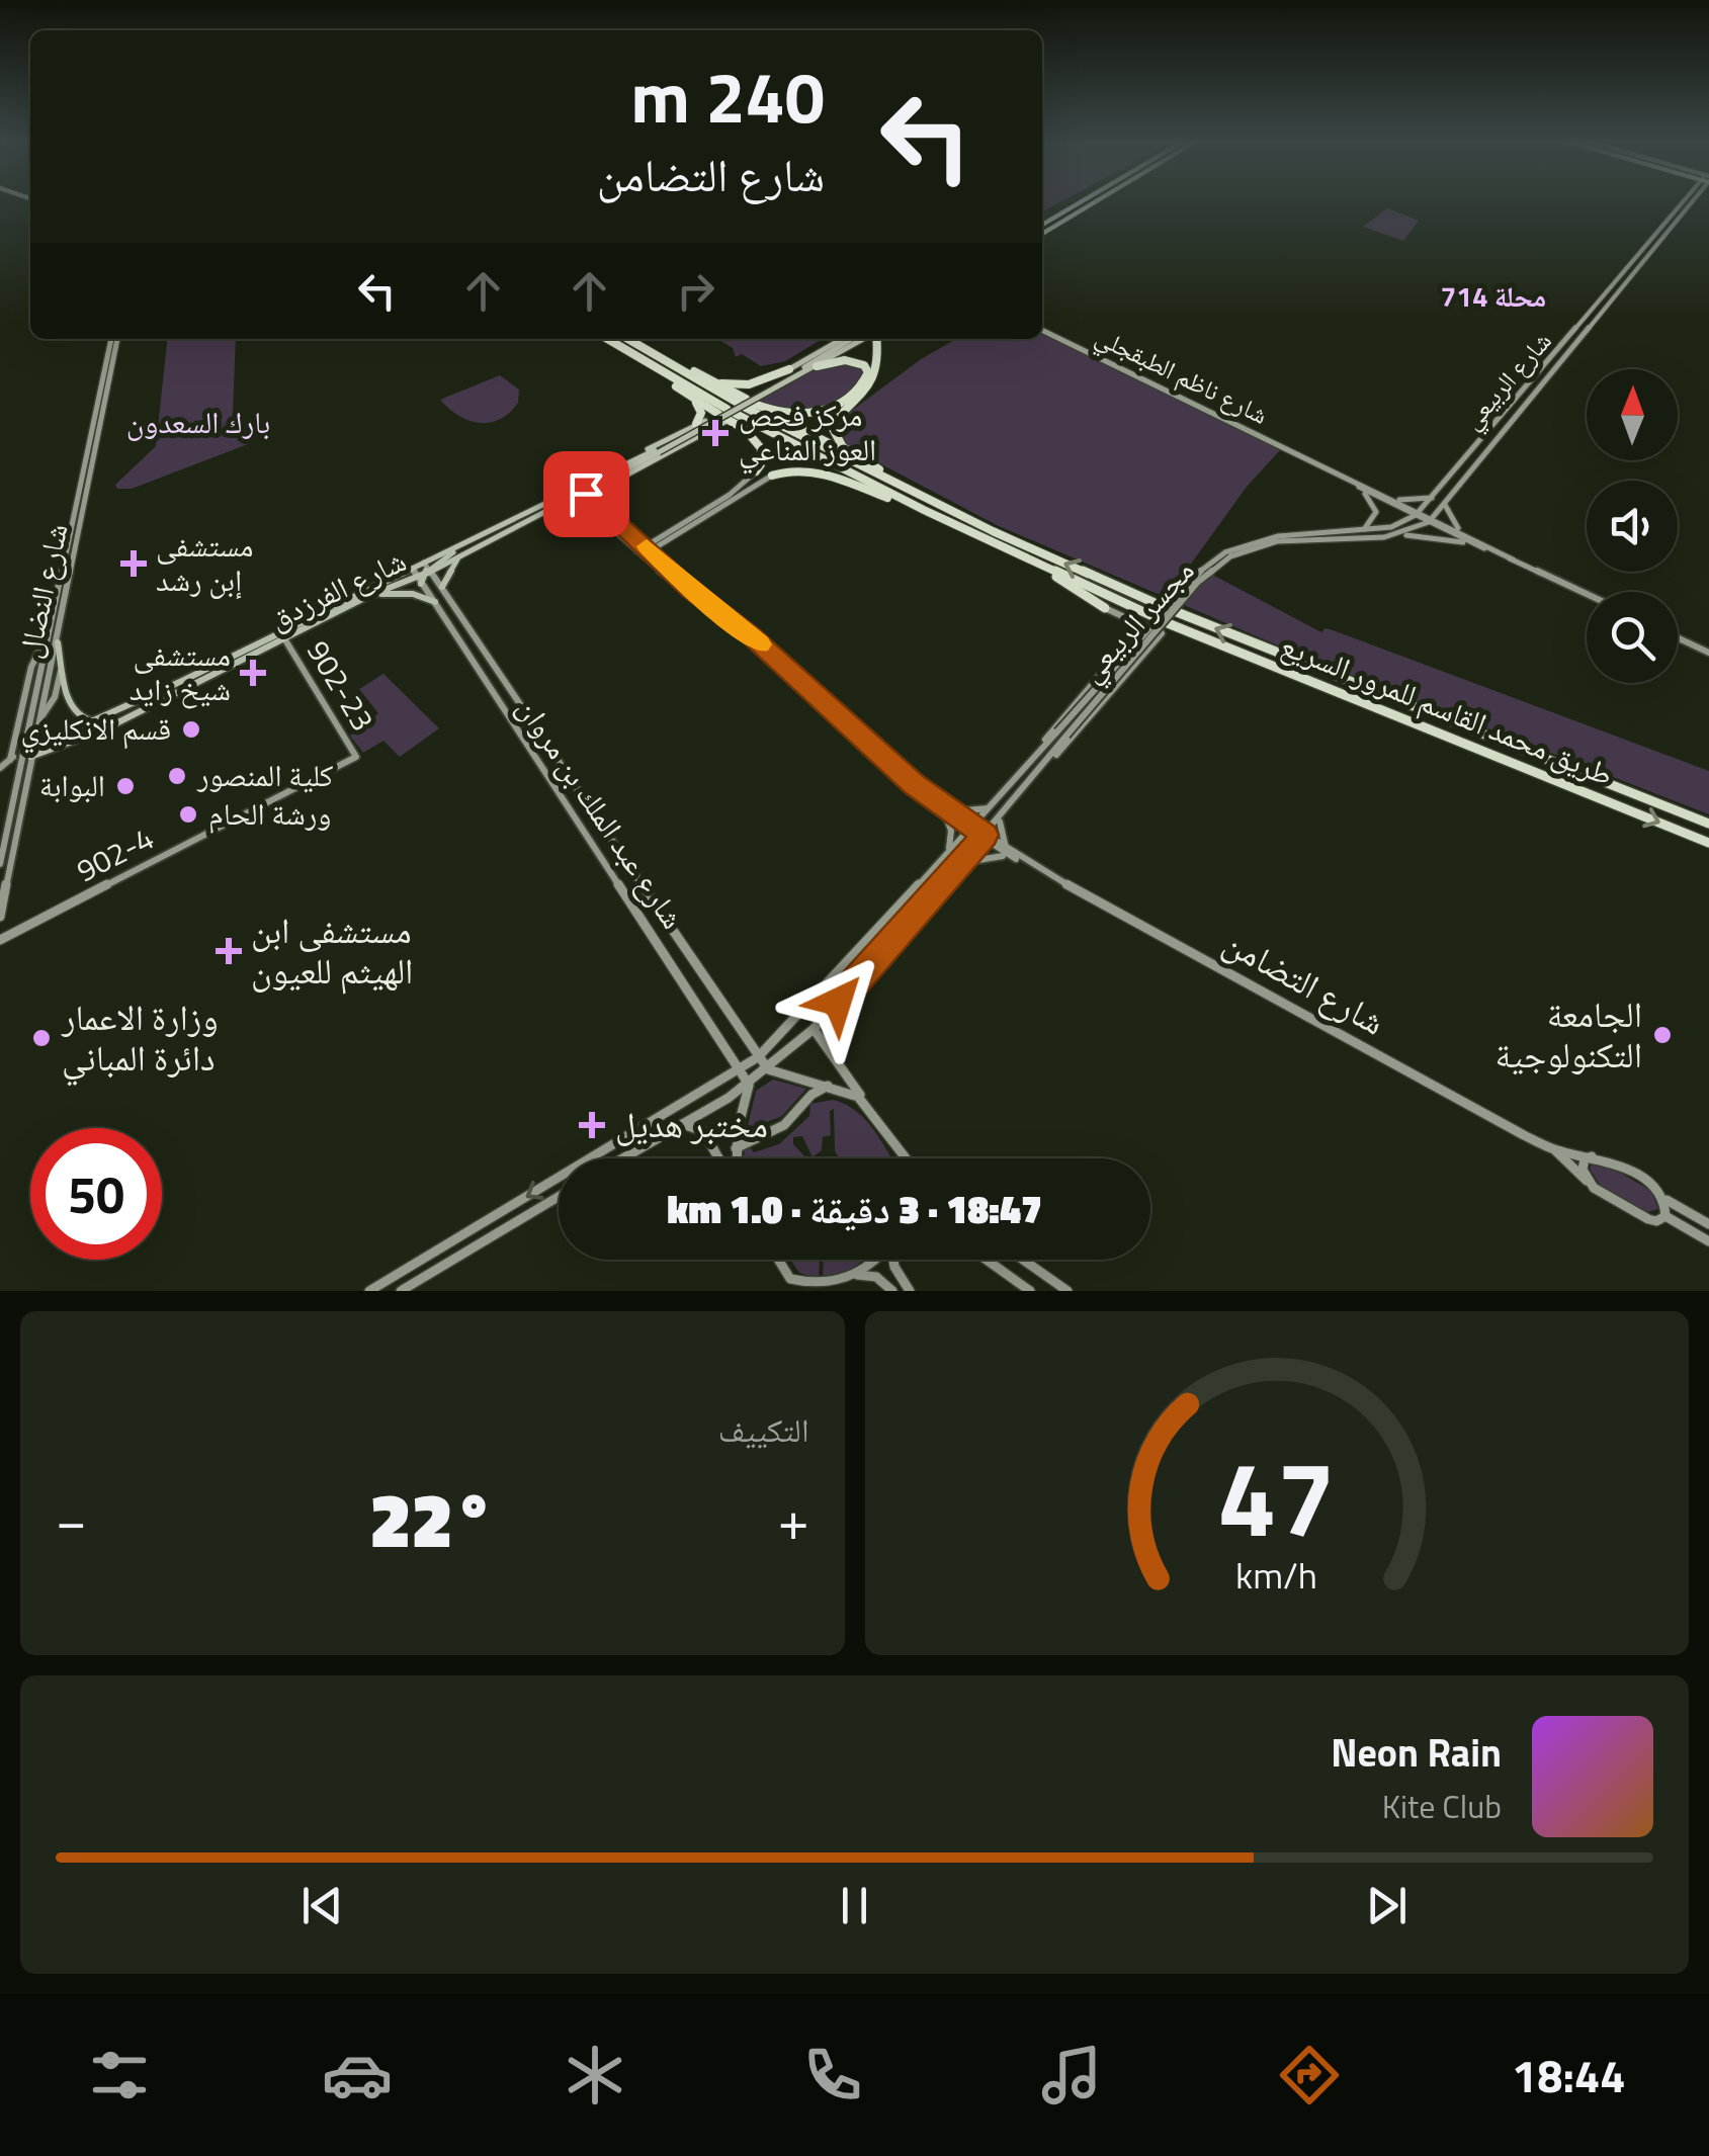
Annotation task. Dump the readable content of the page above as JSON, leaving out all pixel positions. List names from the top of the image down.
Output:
{
  "streets": {
    "highway": ["طريق محمد القاسم للمرور السريع"],
    "main road": ["شارع الفرزدق"],
    "street": [
      "شارع ناظم الطبقجلي",
      "شارع الربيعي",
      "شارع النضال",
      "مجسر الربيعي",
      "902-23",
      "شارع عبد الملك بن مروان",
      "902-4",
      "شارع التضامن"
    ]
  },
  "crossings": [
    ["شارع ناظم الطبقجلي", "شارع الربيعي"],
    ["شارع ناظم الطبقجلي", "مجسر الربيعي"],
    ["شارع الربيعي", "مجسر الربيعي"],
    ["شارع الفرزدق", "شارع النضال"],
    ["شارع الفرزدق", "902-23"],
    ["شارع الفرزدق", "شارع عبد الملك بن مروان"],
    ["شارع الفرزدق", "شارع التضامن"],
    ["902-23", "902-4"]
  ],
  "districts": ["محلة 714"],
  "parks": ["بارك السعدون"],
  "places": {
    "health": [
      "مركز فحص العوز المناعي",
      "مستشفى إبن رشد",
      "مستشفى شيخ زايد",
      "مستشفى ابن الهيثم للعيون",
      "مختبر هديل"
    ],
    "other": [
      "قسم الانكليزي",
      "كلية المنصور",
      "البوابة",
      "ورشة الحام",
      "الجامعة التكنولوجية",
      "وزارة الاعمار دائرة المباني"
    ]
  },
  "north": "top",
  "page": {
    "turn": ["240 m", "شارع التضامن"],
    "limit": "50",
    "trip": "18:47 · 3 دقيقة · 1.0 km",
    "tile": "التكييف",
    "heat": ["−", "22°", "+"],
    "song": ["Neon Rain", "Kite Club"],
    "tabs": "18:44",
    "gauge": ["47", "km/h"]
  }
}
